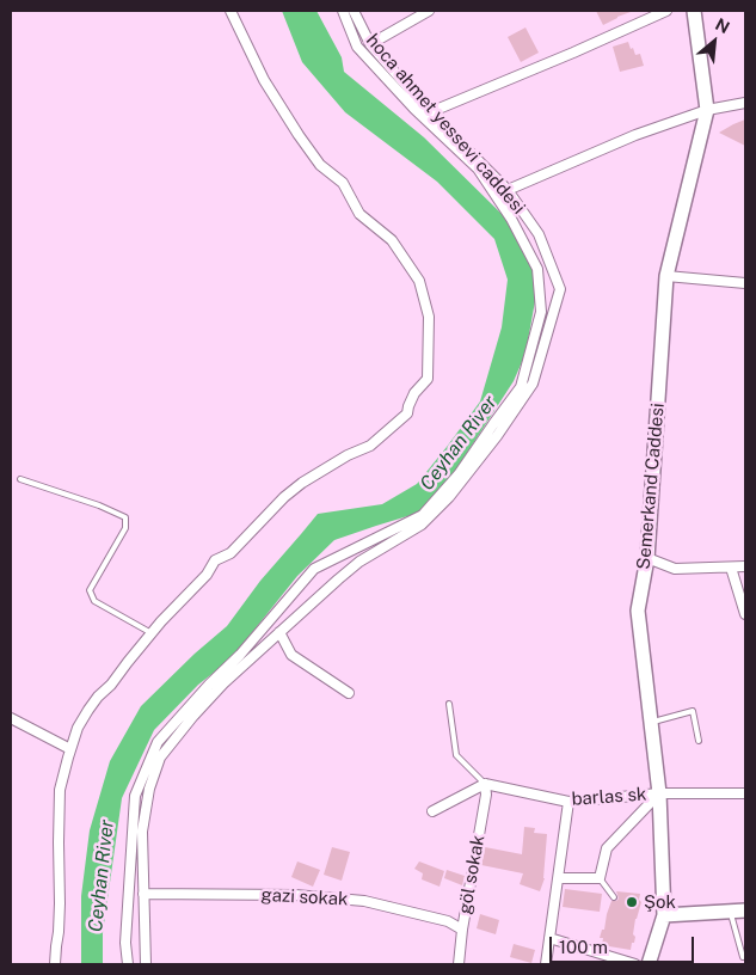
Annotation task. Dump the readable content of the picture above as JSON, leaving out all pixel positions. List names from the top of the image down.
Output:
{
  "streets": {
    "street": [
      "hoca ahmet yessevi caddesi",
      "Semerkand Caddesi",
      "barlas sk",
      "göl sokak",
      "gazi sokak"
    ]
  },
  "crossings": [
    ["hoca ahmet yessevi caddesi", "gazi sokak"],
    ["Semerkand Caddesi", "barlas sk"],
    ["barlas sk", "göl sokak"],
    ["göl sokak", "gazi sokak"]
  ],
  "water": ["Ceyhan River"],
  "places": ["Şok"],
  "scale_bar": "100 m",
  "north": "top right"
}
